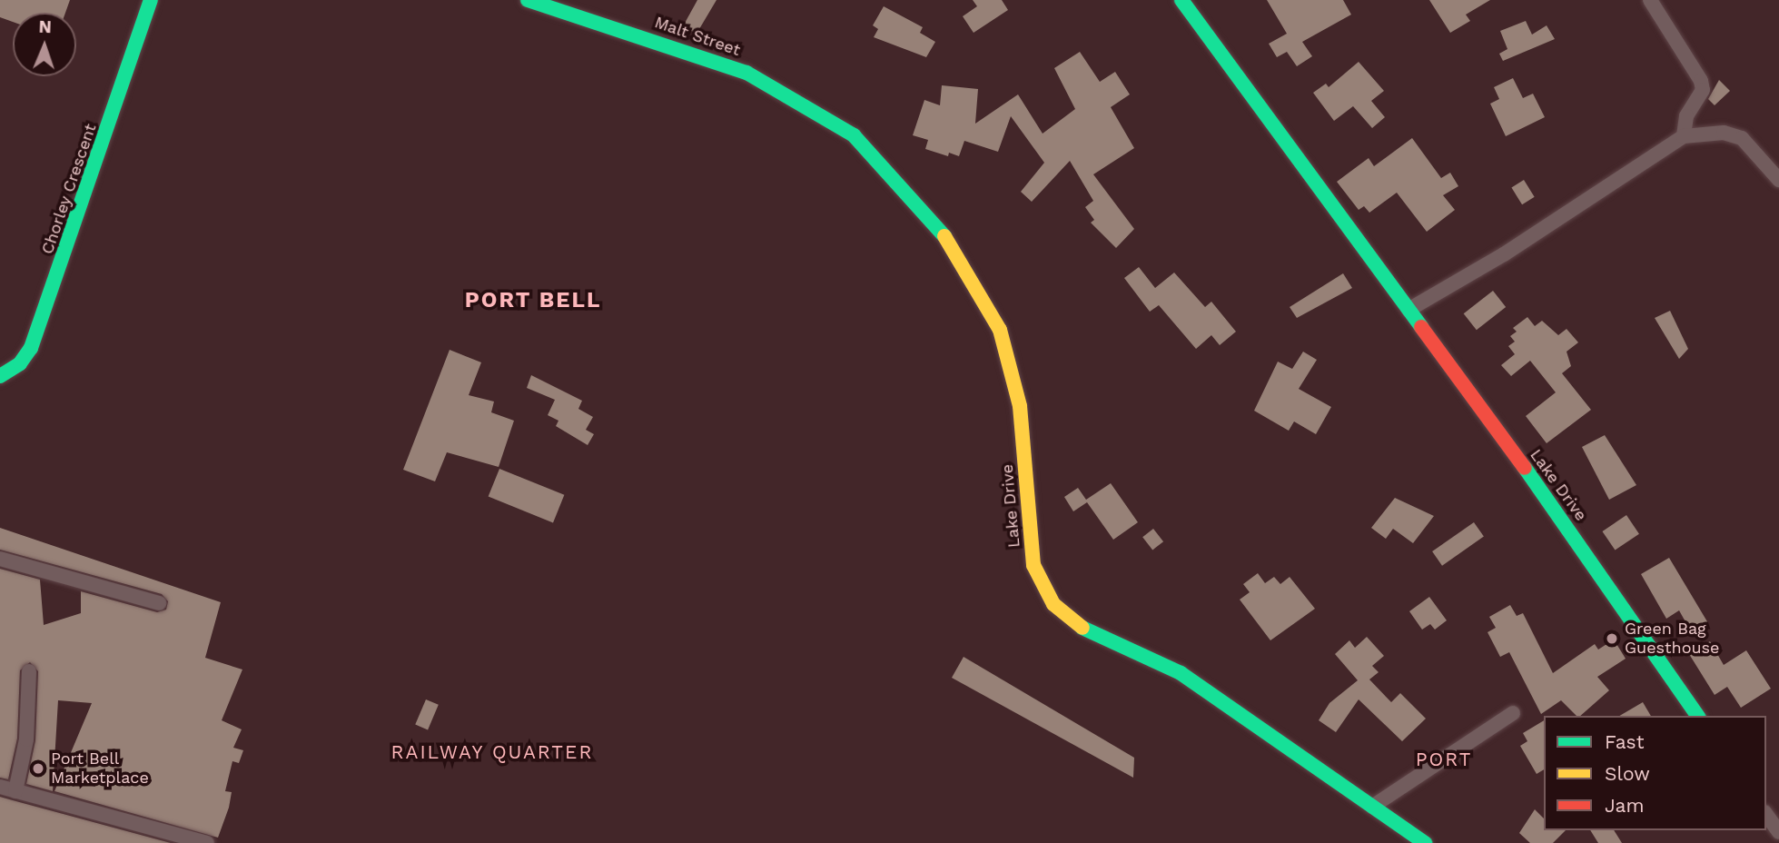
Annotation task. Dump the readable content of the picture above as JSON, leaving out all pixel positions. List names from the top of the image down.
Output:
{
  "streets": {
    "street": ["Malt Street", "Chorley Crescent", "Lake Drive"]
  },
  "crossings": [
    ["Malt Street", "Lake Drive"]
  ],
  "districts": ["PORT BELL", "RAILWAY QUARTER", "PORT"],
  "places": ["Green Bag Guesthouse", "Port Bell Marketplace"],
  "legend": ["Fast", "Slow", "Jam"],
  "north": "top"
}
